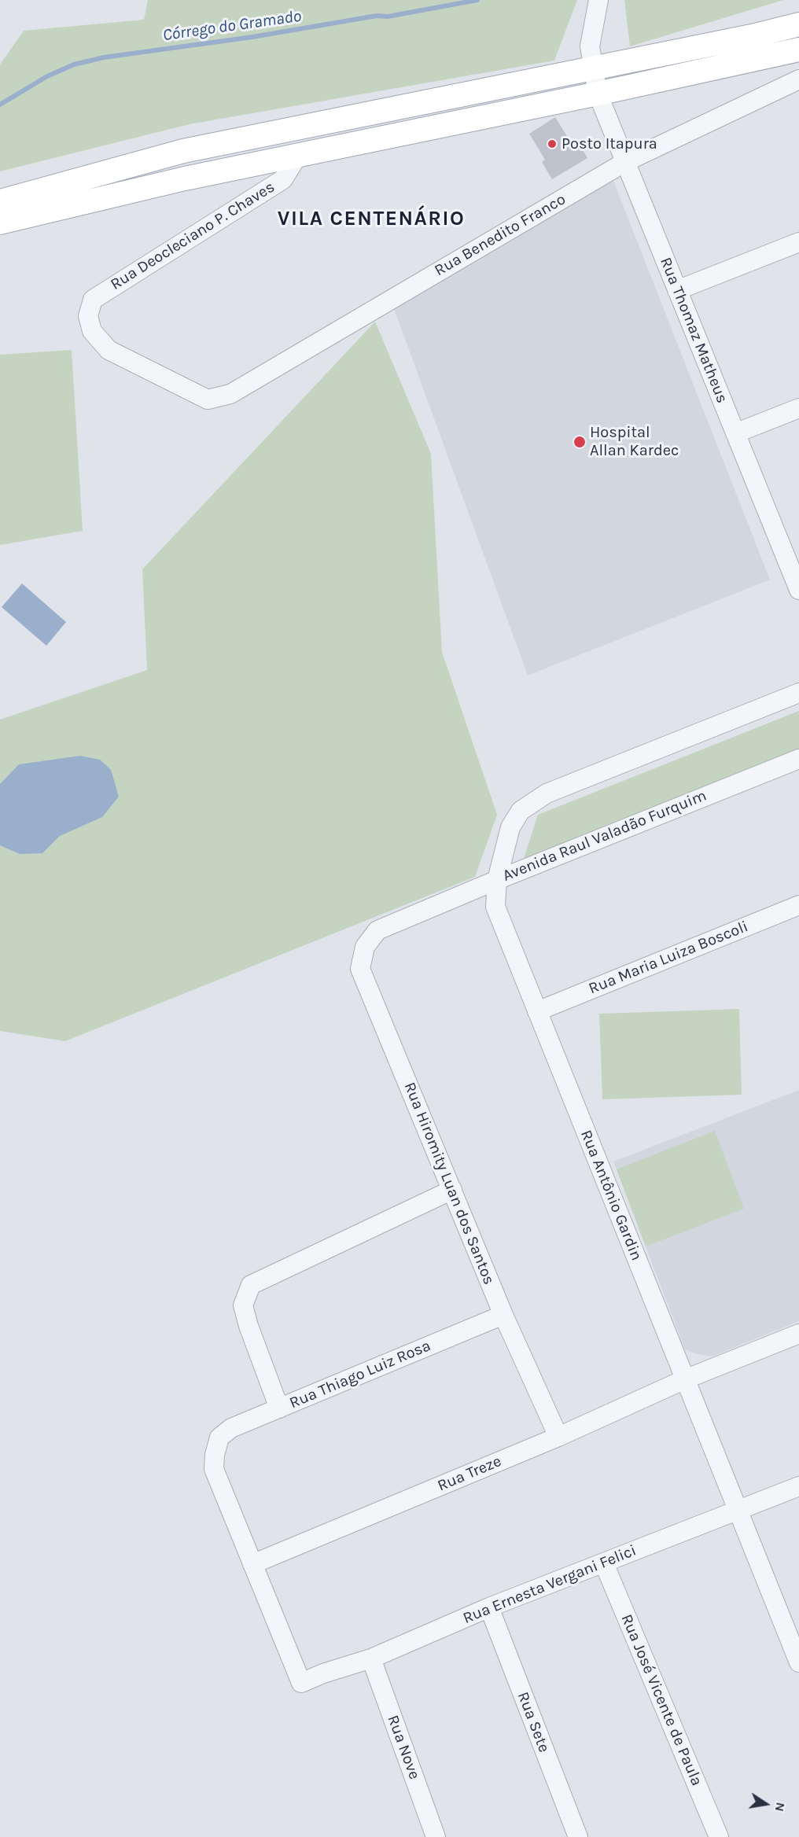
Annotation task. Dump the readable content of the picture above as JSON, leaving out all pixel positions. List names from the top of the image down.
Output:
{
  "streets": {
    "street": [
      "Rua Benedito Franco",
      "Rua Deocleciano P. Chaves",
      "Rua Thomaz Matheus",
      "Avenida Raul Valadão Furquim",
      "Rua Maria Luiza Boscoli",
      "Rua Hiromity Luan dos Santos",
      "Rua Antônio Gardin",
      "Rua Thiago Luiz Rosa",
      "Rua Treze",
      "Rua Ernesta Vergani Felici",
      "Rua José Vicente de Paula",
      "Rua Sete",
      "Rua Nove"
    ]
  },
  "crossings": [
    ["Rua Benedito Franco", "Rua Deocleciano P. Chaves"],
    ["Rua Benedito Franco", "Rua Thomaz Matheus"],
    ["Avenida Raul Valadão Furquim", "Rua Hiromity Luan dos Santos"],
    ["Avenida Raul Valadão Furquim", "Rua Antônio Gardin"],
    ["Rua Maria Luiza Boscoli", "Rua Antônio Gardin"],
    ["Rua Hiromity Luan dos Santos", "Rua Antônio Gardin"],
    ["Rua Hiromity Luan dos Santos", "Rua Thiago Luiz Rosa"],
    ["Rua Hiromity Luan dos Santos", "Rua Treze"],
    ["Rua Antônio Gardin", "Rua Treze"],
    ["Rua Antônio Gardin", "Rua Ernesta Vergani Felici"],
    ["Rua Thiago Luiz Rosa", "Rua Treze"],
    ["Rua Thiago Luiz Rosa", "Rua Ernesta Vergani Felici"],
    ["Rua Treze", "Rua Ernesta Vergani Felici"],
    ["Rua Ernesta Vergani Felici", "Rua José Vicente de Paula"],
    ["Rua Ernesta Vergani Felici", "Rua Sete"],
    ["Rua Ernesta Vergani Felici", "Rua Nove"]
  ],
  "districts": ["VILA CENTENÁRIO"],
  "water": ["Córrego do Gramado"],
  "places": ["Posto Itapura", "Hospital Allan Kardec"],
  "north": "right"
}
